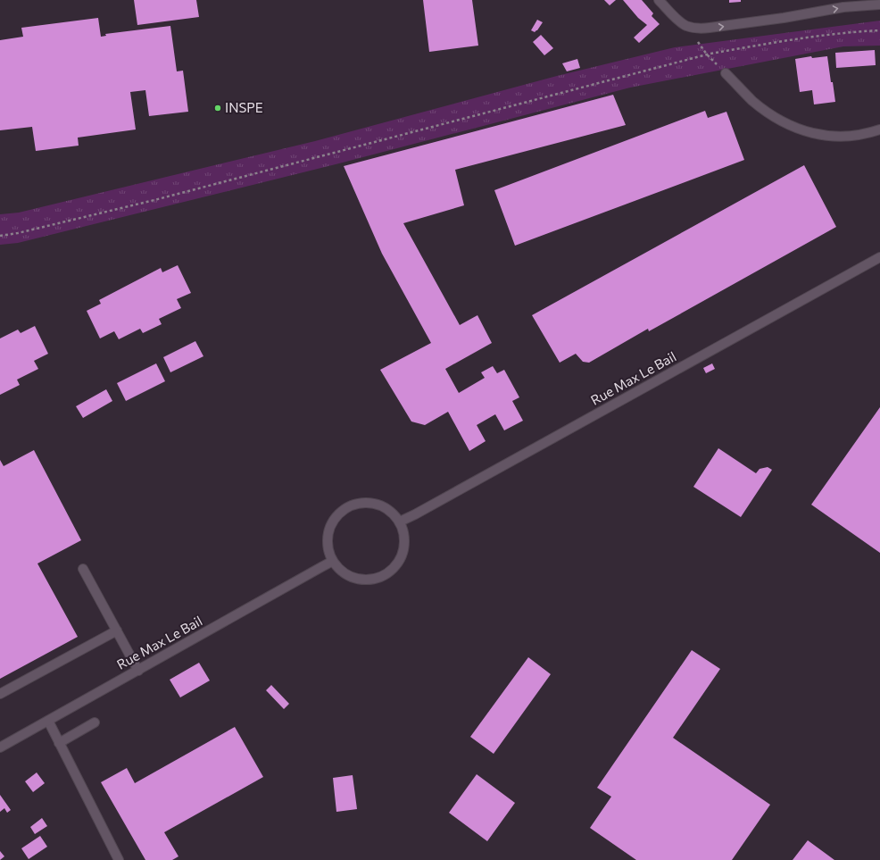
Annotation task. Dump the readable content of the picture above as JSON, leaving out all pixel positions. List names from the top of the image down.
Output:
{
  "streets": {
    "street": ["Rue Max Le Bail"]
  },
  "places": ["INSPE"]
}
